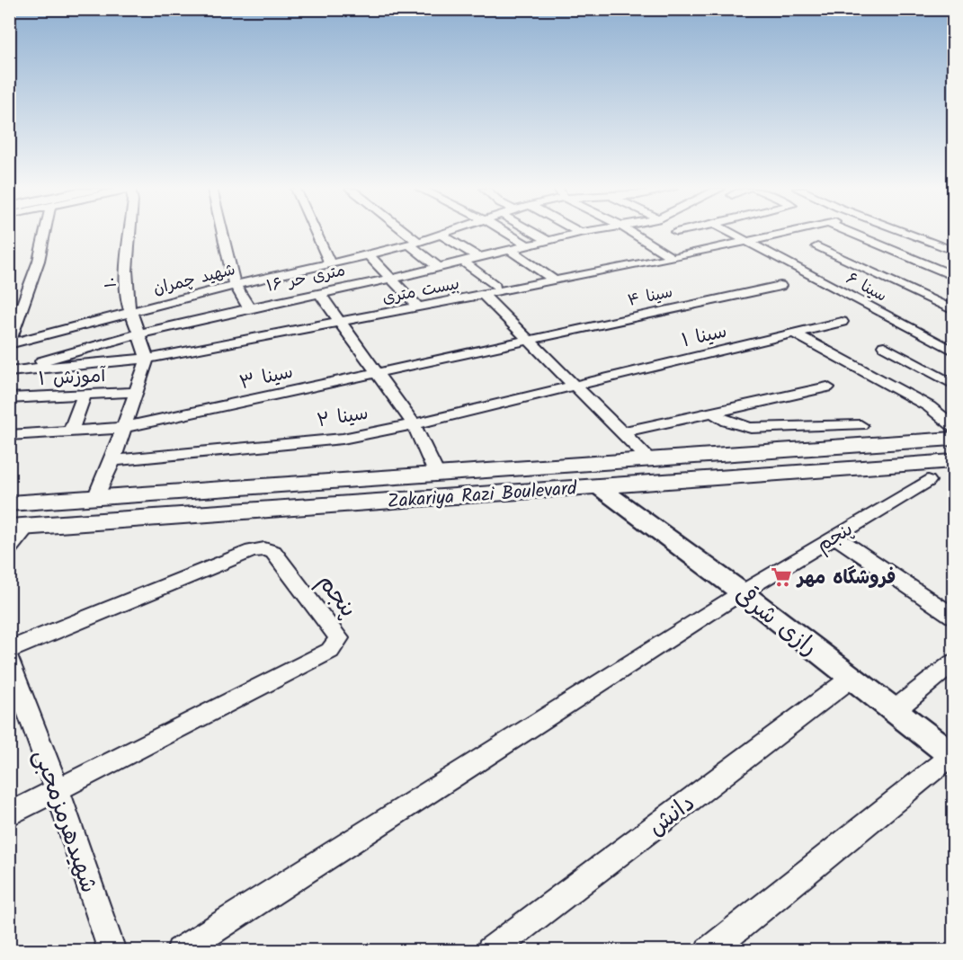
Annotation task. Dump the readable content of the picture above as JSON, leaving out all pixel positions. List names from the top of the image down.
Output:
{
  "streets": {
    "main road": ["Zakariya Razi Boulevard"],
    "street": [
      "۱۶ متری حر",
      "شهید چمران",
      "۱۰",
      "سینا ۶",
      "بیست متری",
      "سینا ۴",
      "۱ سینا",
      "آموزش ۱",
      "سینا ۳",
      "سینا ۲",
      "پنجم",
      "رازی شرقی",
      "دانش",
      "شهیدهرمزمحبی"
    ]
  },
  "crossings": [
    ["۱۶ متری حر", "۱۰"],
    ["۱۶ متری حر", "بیست متری"],
    ["شهید چمران", "۱۰"],
    ["۱۰", "بیست متری"],
    ["سینا ۶", "بیست متری"],
    ["سینا ۴", "سینا ۳"],
    ["۱ سینا", "سینا ۲"],
    ["Zakariya Razi Boulevard", "رازی شرقی"],
    ["پنجم", "رازی شرقی"],
    ["پنجم", "شهیدهرمزمحبی"],
    ["رازی شرقی", "دانش"]
  ],
  "places": {
    "supermarket": ["فروشگاه مهر"]
  }
}
